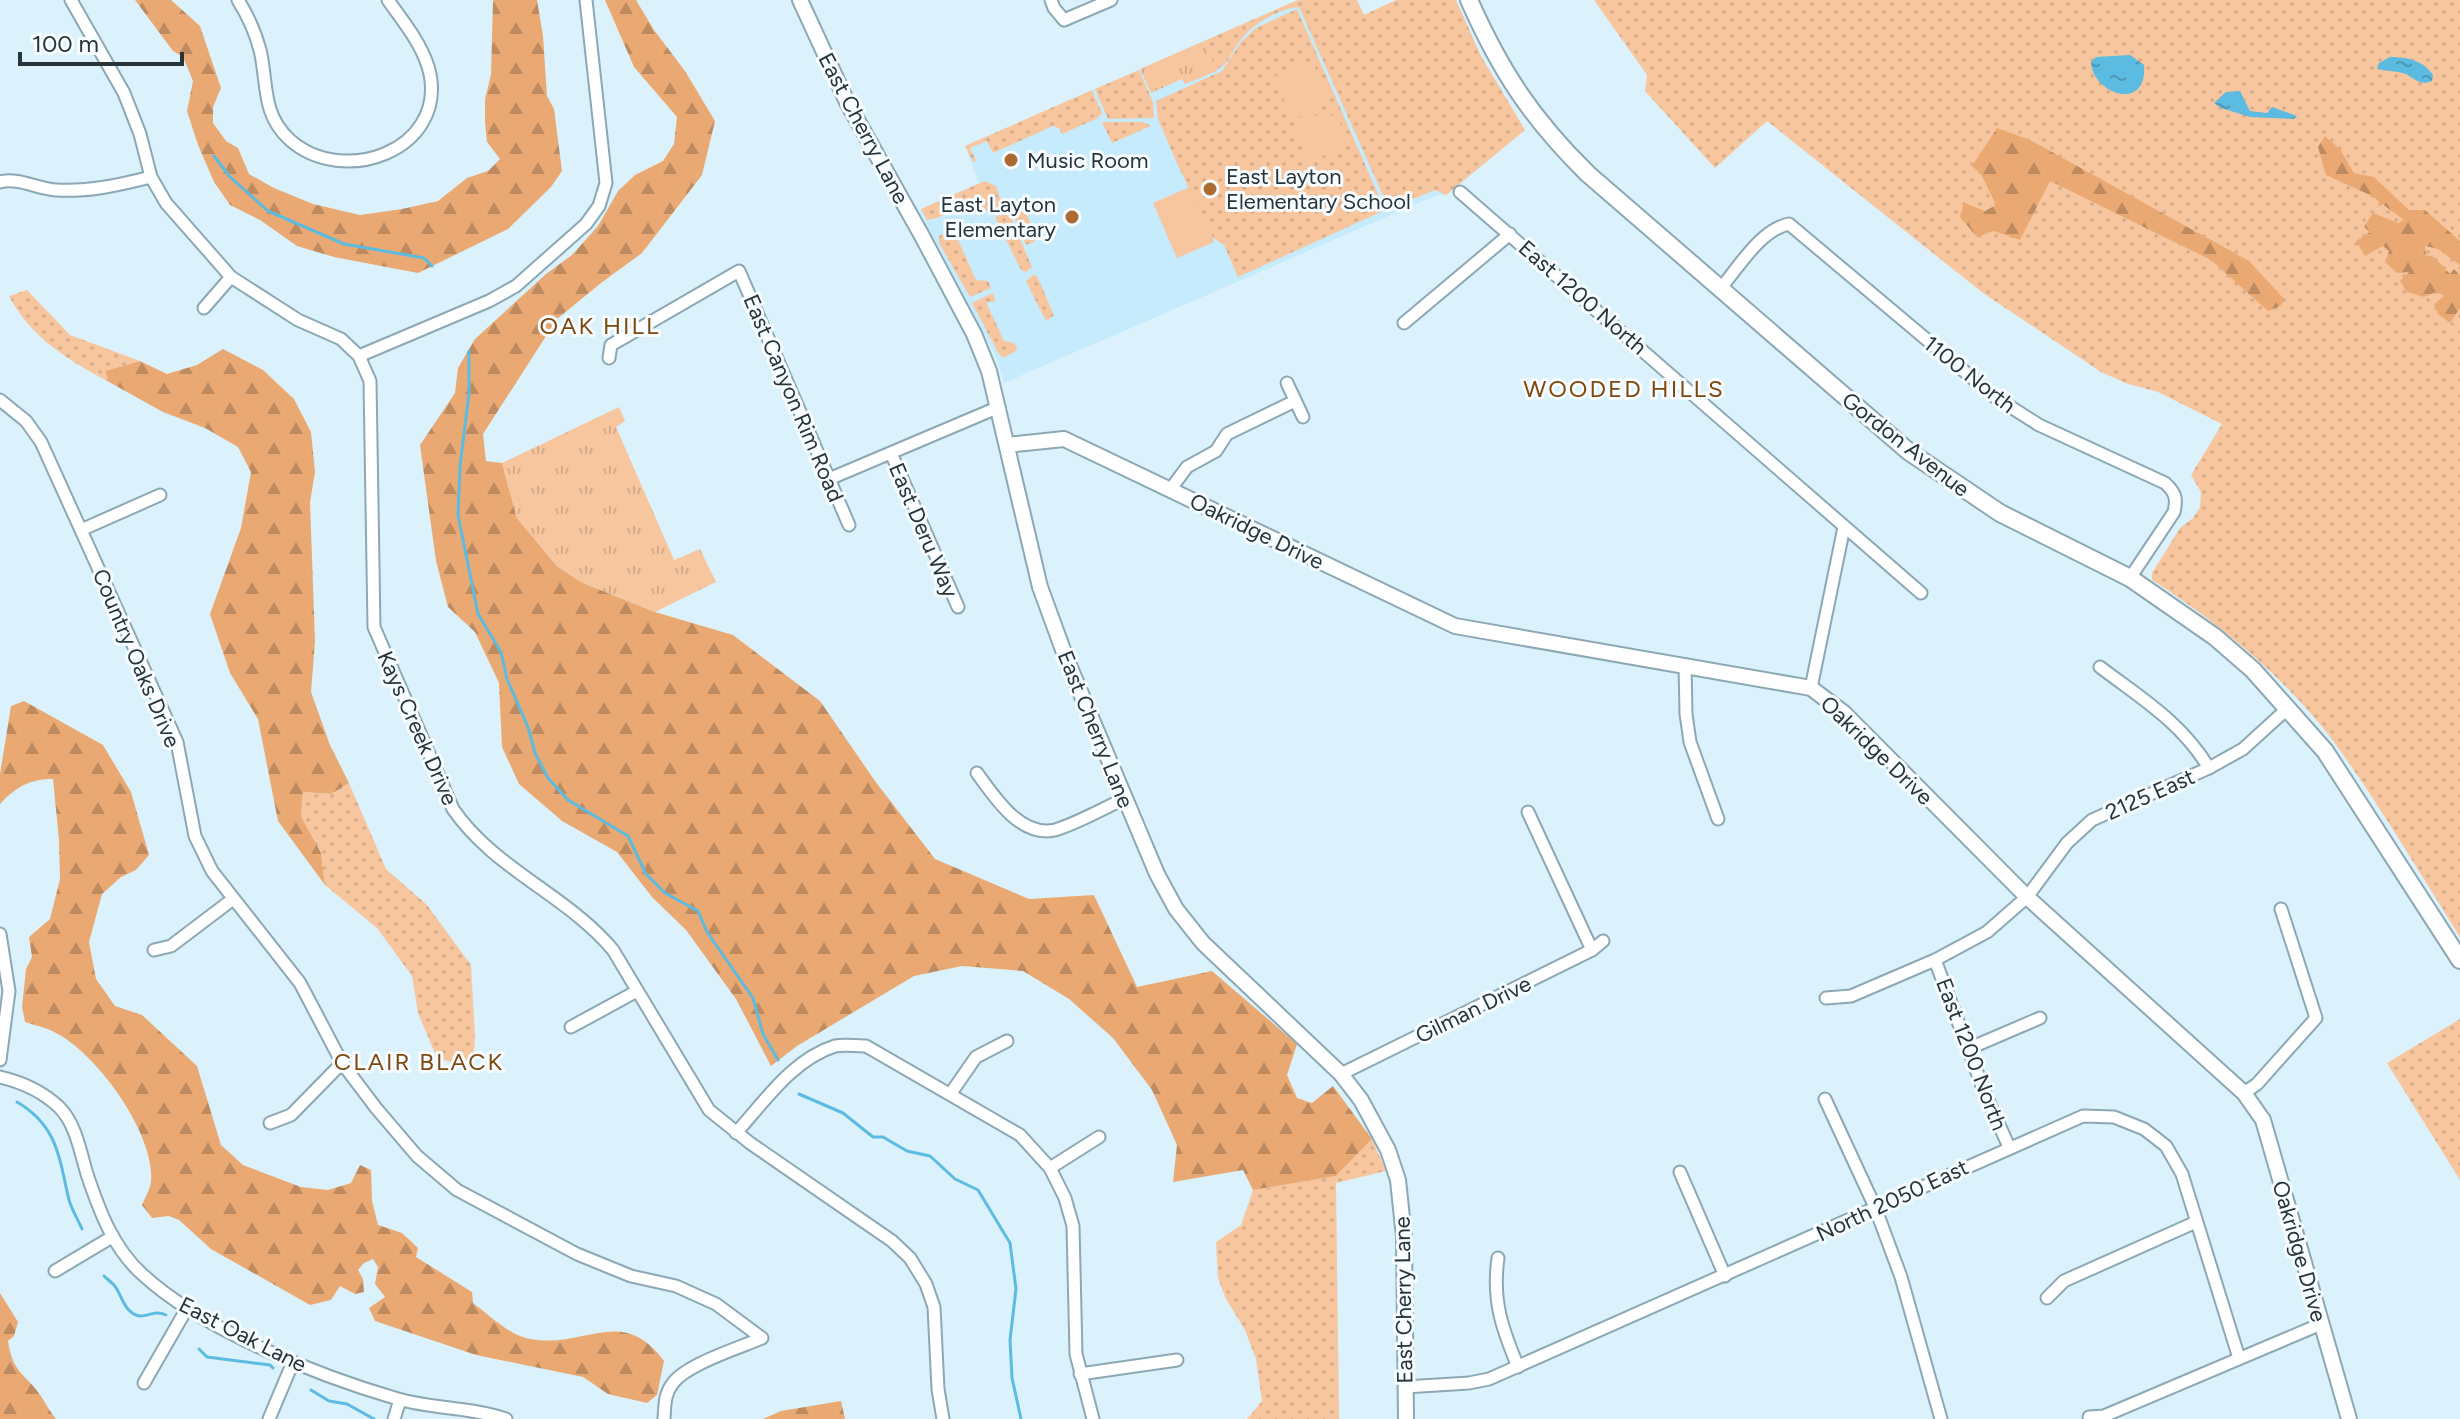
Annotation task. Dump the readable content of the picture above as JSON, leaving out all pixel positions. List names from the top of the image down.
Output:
{
  "streets": {
    "main road": ["Gordon Avenue"],
    "street": [
      "East Cherry Lane",
      "East 1200 North",
      "1100 North",
      "East Canyon Rim Road",
      "East Deru Way",
      "Oakridge Drive",
      "Country Oaks Drive",
      "Kays Creek Drive",
      "2125 East",
      "Gilman Drive",
      "North 2050 East",
      "East Oak Lane"
    ]
  },
  "crossings": [
    ["East Cherry Lane", "Oakridge Drive"],
    ["East Cherry Lane", "Gilman Drive"],
    ["East Cherry Lane", "North 2050 East"],
    ["East 1200 North", "2125 East"],
    ["East 1200 North", "North 2050 East"],
    ["1100 North", "Gordon Avenue"],
    ["Gordon Avenue", "2125 East"],
    ["Oakridge Drive", "2125 East"]
  ],
  "districts": ["OAK HILL", "WOODED HILLS", "CLAIR BLACK"],
  "places": ["Music Room", "East Layton Elementary School", "East Layton Elementary"],
  "scale_bar": "100 m"
}
